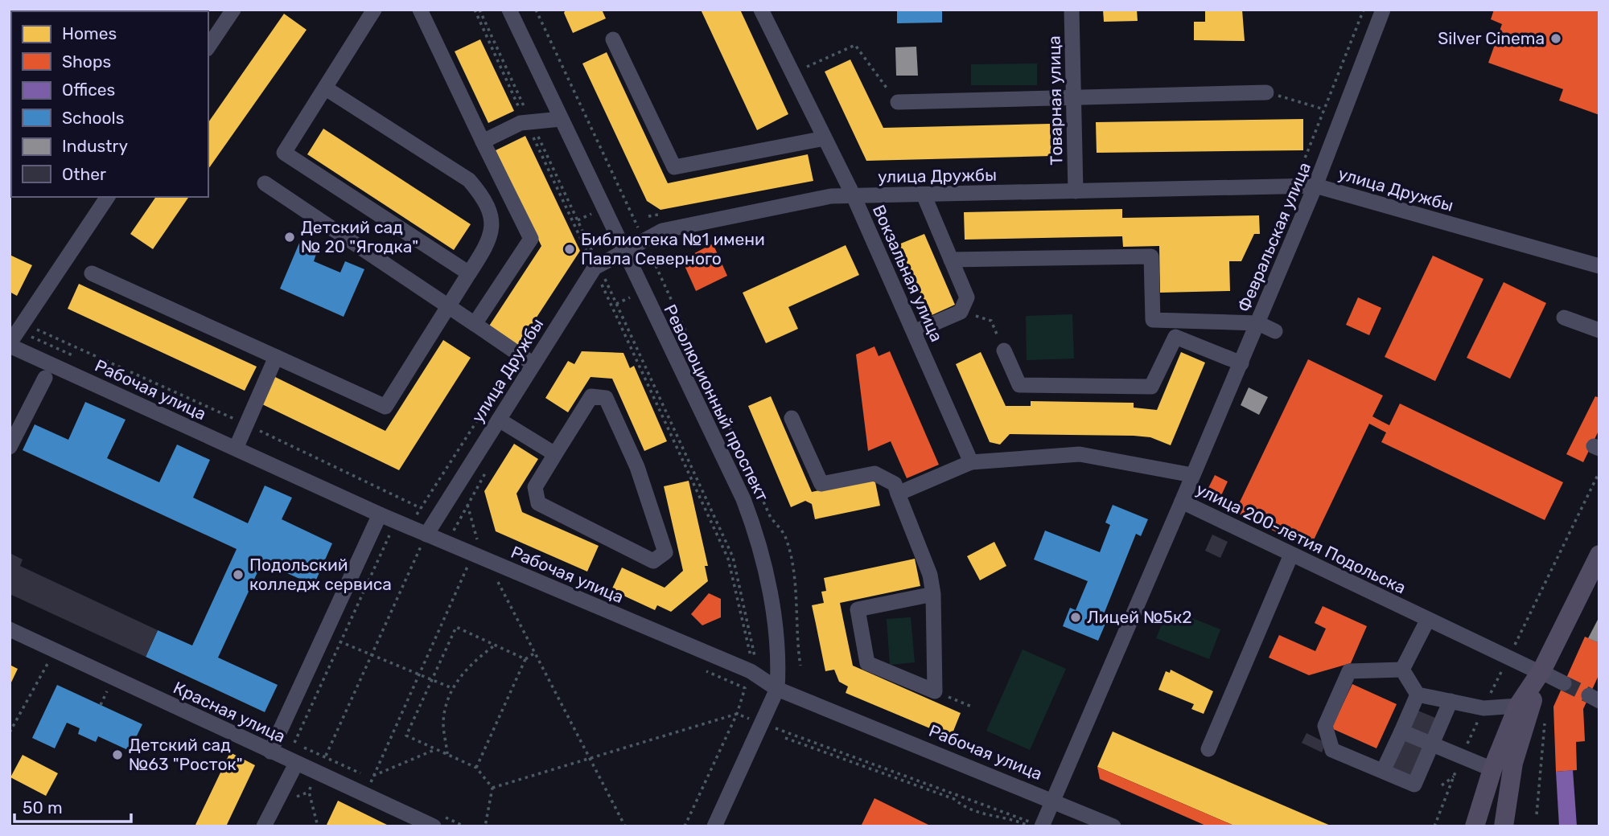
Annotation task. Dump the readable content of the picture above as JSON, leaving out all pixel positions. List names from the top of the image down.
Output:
{
  "streets": {
    "street": [
      "Товарная улица",
      "улица Дружбы",
      "Февральская улица",
      "Вокзальная улица",
      "Рабочая улица",
      "Революционный проспект",
      "улица 200-летия Подольска",
      "Красная улица"
    ]
  },
  "crossings": [
    ["Товарная улица", "улица Дружбы"],
    ["улица Дружбы", "Февральская улица"],
    ["улица Дружбы", "Вокзальная улица"],
    ["улица Дружбы", "Рабочая улица"],
    ["улица Дружбы", "Революционный проспект"],
    ["Февральская улица", "улица 200-летия Подольска"],
    ["Вокзальная улица", "улица 200-летия Подольска"],
    ["Рабочая улица", "Революционный проспект"]
  ],
  "places": [
    "Silver Cinema",
    "Детский сад № 20 \"Ягодка\"",
    "Библиотека №1 имени Павла Северного",
    "Подольский колледж сервиса",
    "Лицей №5к2",
    "Детский сад №63 \"Росток\""
  ],
  "legend": [
    "Homes",
    "Shops",
    "Offices",
    "Schools",
    "Industry",
    "Other"
  ],
  "scale_bar": "50 m"
}
